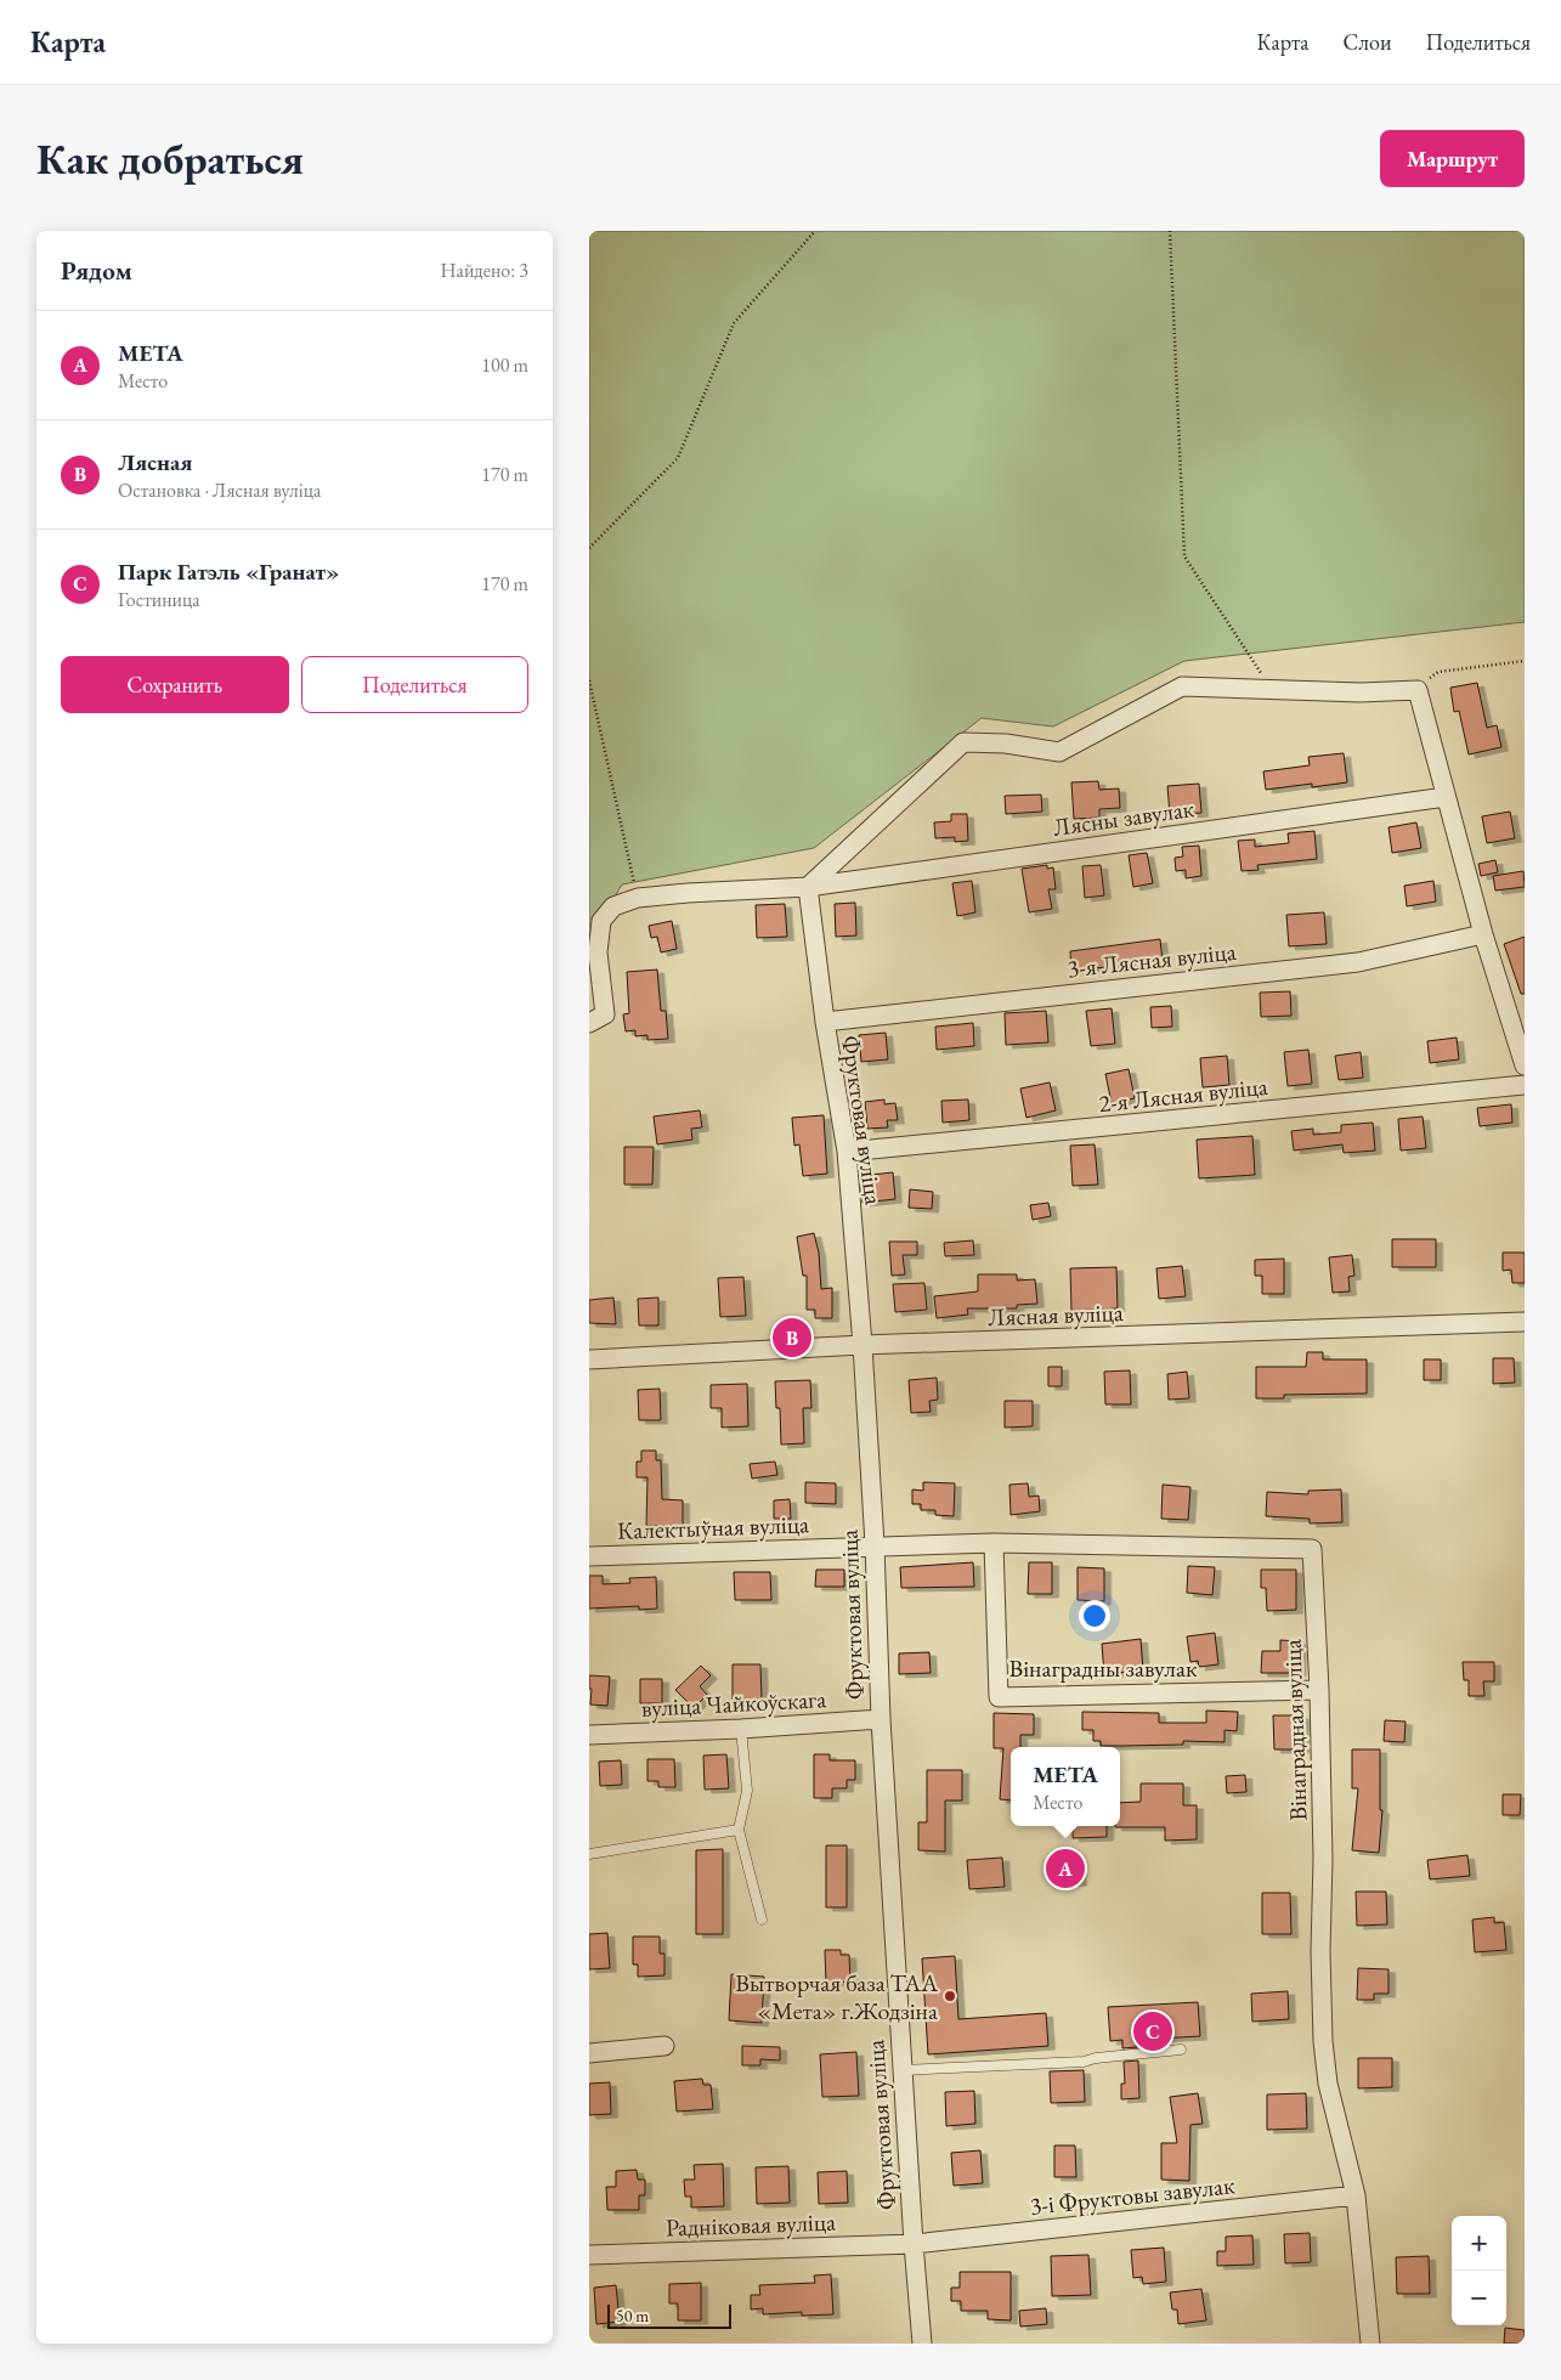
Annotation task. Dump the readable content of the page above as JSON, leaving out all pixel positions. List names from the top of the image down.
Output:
{
  "streets": {
    "street": [
      "Лясны завулак",
      "3-я Лясная вуліца",
      "2-я Лясная вуліца",
      "Фруктовая вуліца",
      "Лясная вуліца",
      "Калектыўная вуліца",
      "Вінаградны завулак",
      "вуліца Чайкоўскага",
      "Вінаградная вуліца",
      "3-і Фруктовы завулак",
      "Радніковая вуліца"
    ]
  },
  "crossings": [
    ["Лясны завулак", "Фруктовая вуліца"],
    ["3-я Лясная вуліца", "Фруктовая вуліца"],
    ["2-я Лясная вуліца", "Фруктовая вуліца"],
    ["Фруктовая вуліца", "Лясная вуліца"],
    ["Фруктовая вуліца", "Калектыўная вуліца"],
    ["Фруктовая вуліца", "вуліца Чайкоўскага"],
    ["Фруктовая вуліца", "Вінаградная вуліца"],
    ["Фруктовая вуліца", "3-і Фруктовы завулак"],
    ["Фруктовая вуліца", "Радніковая вуліца"],
    ["Калектыўная вуліца", "Вінаградная вуліца"],
    ["Вінаградны завулак", "Вінаградная вуліца"],
    ["Вінаградная вуліца", "3-і Фруктовы завулак"],
    ["3-і Фруктовы завулак", "Радніковая вуліца"]
  ],
  "places": ["Вытворчая база ТАА «Мета» г.Жодзіна"],
  "scale_bar": "50 m",
  "page": {
    "header": "Карта",
    "nav": ["Карта", "Слои", "Поделиться"],
    "buttons": [
      "Маршрут",
      ["Сохранить", "Поделиться"]
    ],
    "title": "Как добраться",
    "heading": ["Рядом", "Найдено: 3"],
    "list": [
      {
        "mark": "A",
        "name": "МЕТА",
        "note": "Место",
        "value": "100 m"
      },
      {
        "mark": "B",
        "name": "Лясная",
        "note": "Остановка · Лясная вуліца",
        "value": "170 m"
      },
      {
        "mark": "C",
        "name": "Парк Гатэль «Гранат»",
        "note": "Гостиница",
        "value": "170 m"
      }
    ],
    "pins": ["B", "A", "C"],
    "popup": ["МЕТА", "Место"],
    "map_buttons": ["+", "−"],
    "scale": "50 m"
  }
}
